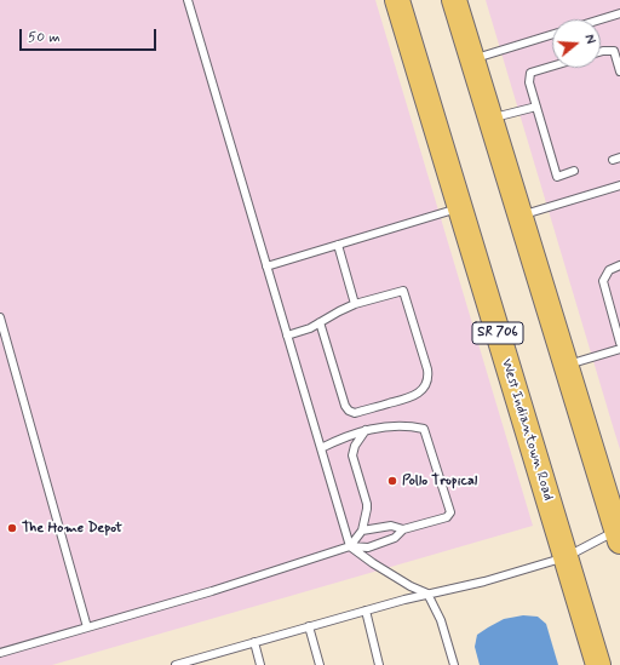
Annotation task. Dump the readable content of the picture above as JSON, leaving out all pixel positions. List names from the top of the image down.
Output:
{
  "streets": {
    "main road": ["SR 706", "West Indiantown Road"]
  },
  "places": ["Pollo Tropical", "The Home Depot"],
  "scale_bar": "50 m",
  "north": "right"
}
